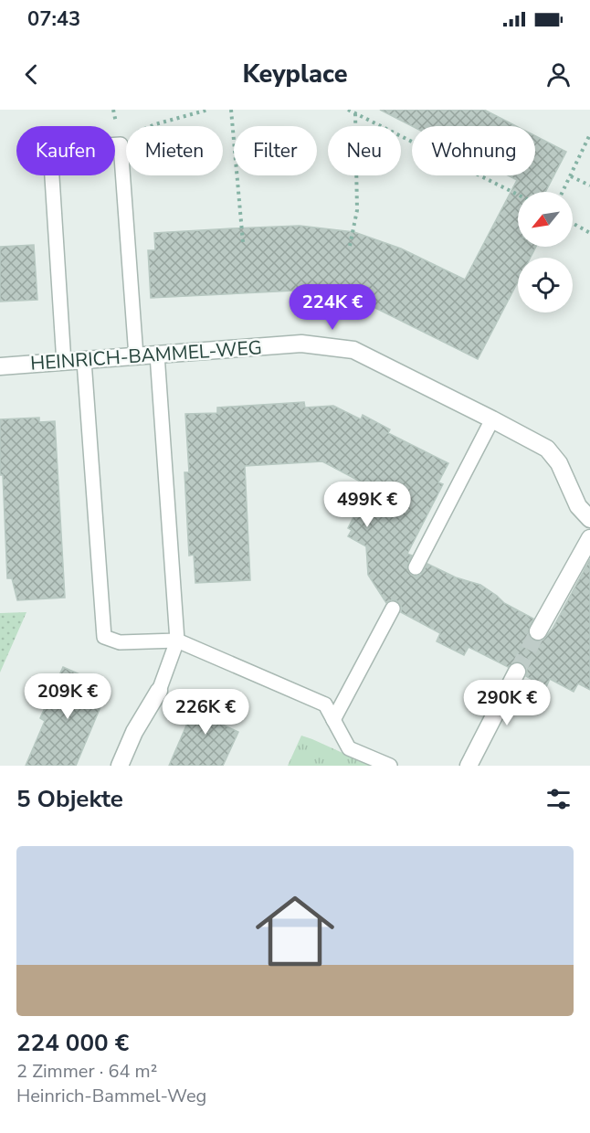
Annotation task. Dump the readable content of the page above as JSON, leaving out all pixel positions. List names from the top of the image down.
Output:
{
  "streets": {
    "street": ["HEINRICH-BAMMEL-WEG"]
  },
  "north": "bottom left",
  "page": {
    "status": "07:43",
    "header": "Keyplace",
    "chip": [
      "Kaufen",
      "Mieten",
      "Filter",
      "Neu",
      "Wohnung"
    ],
    "price": [
      "224K €",
      "499K €",
      "209K €",
      "290K €",
      "226K €"
    ],
    "heading": "5 Objekte",
    "list": [
      {
        "name": "224 000 €",
        "note": "2 Zimmer · 64 m² · Heinrich-Bammel-Weg"
      }
    ]
  }
}
